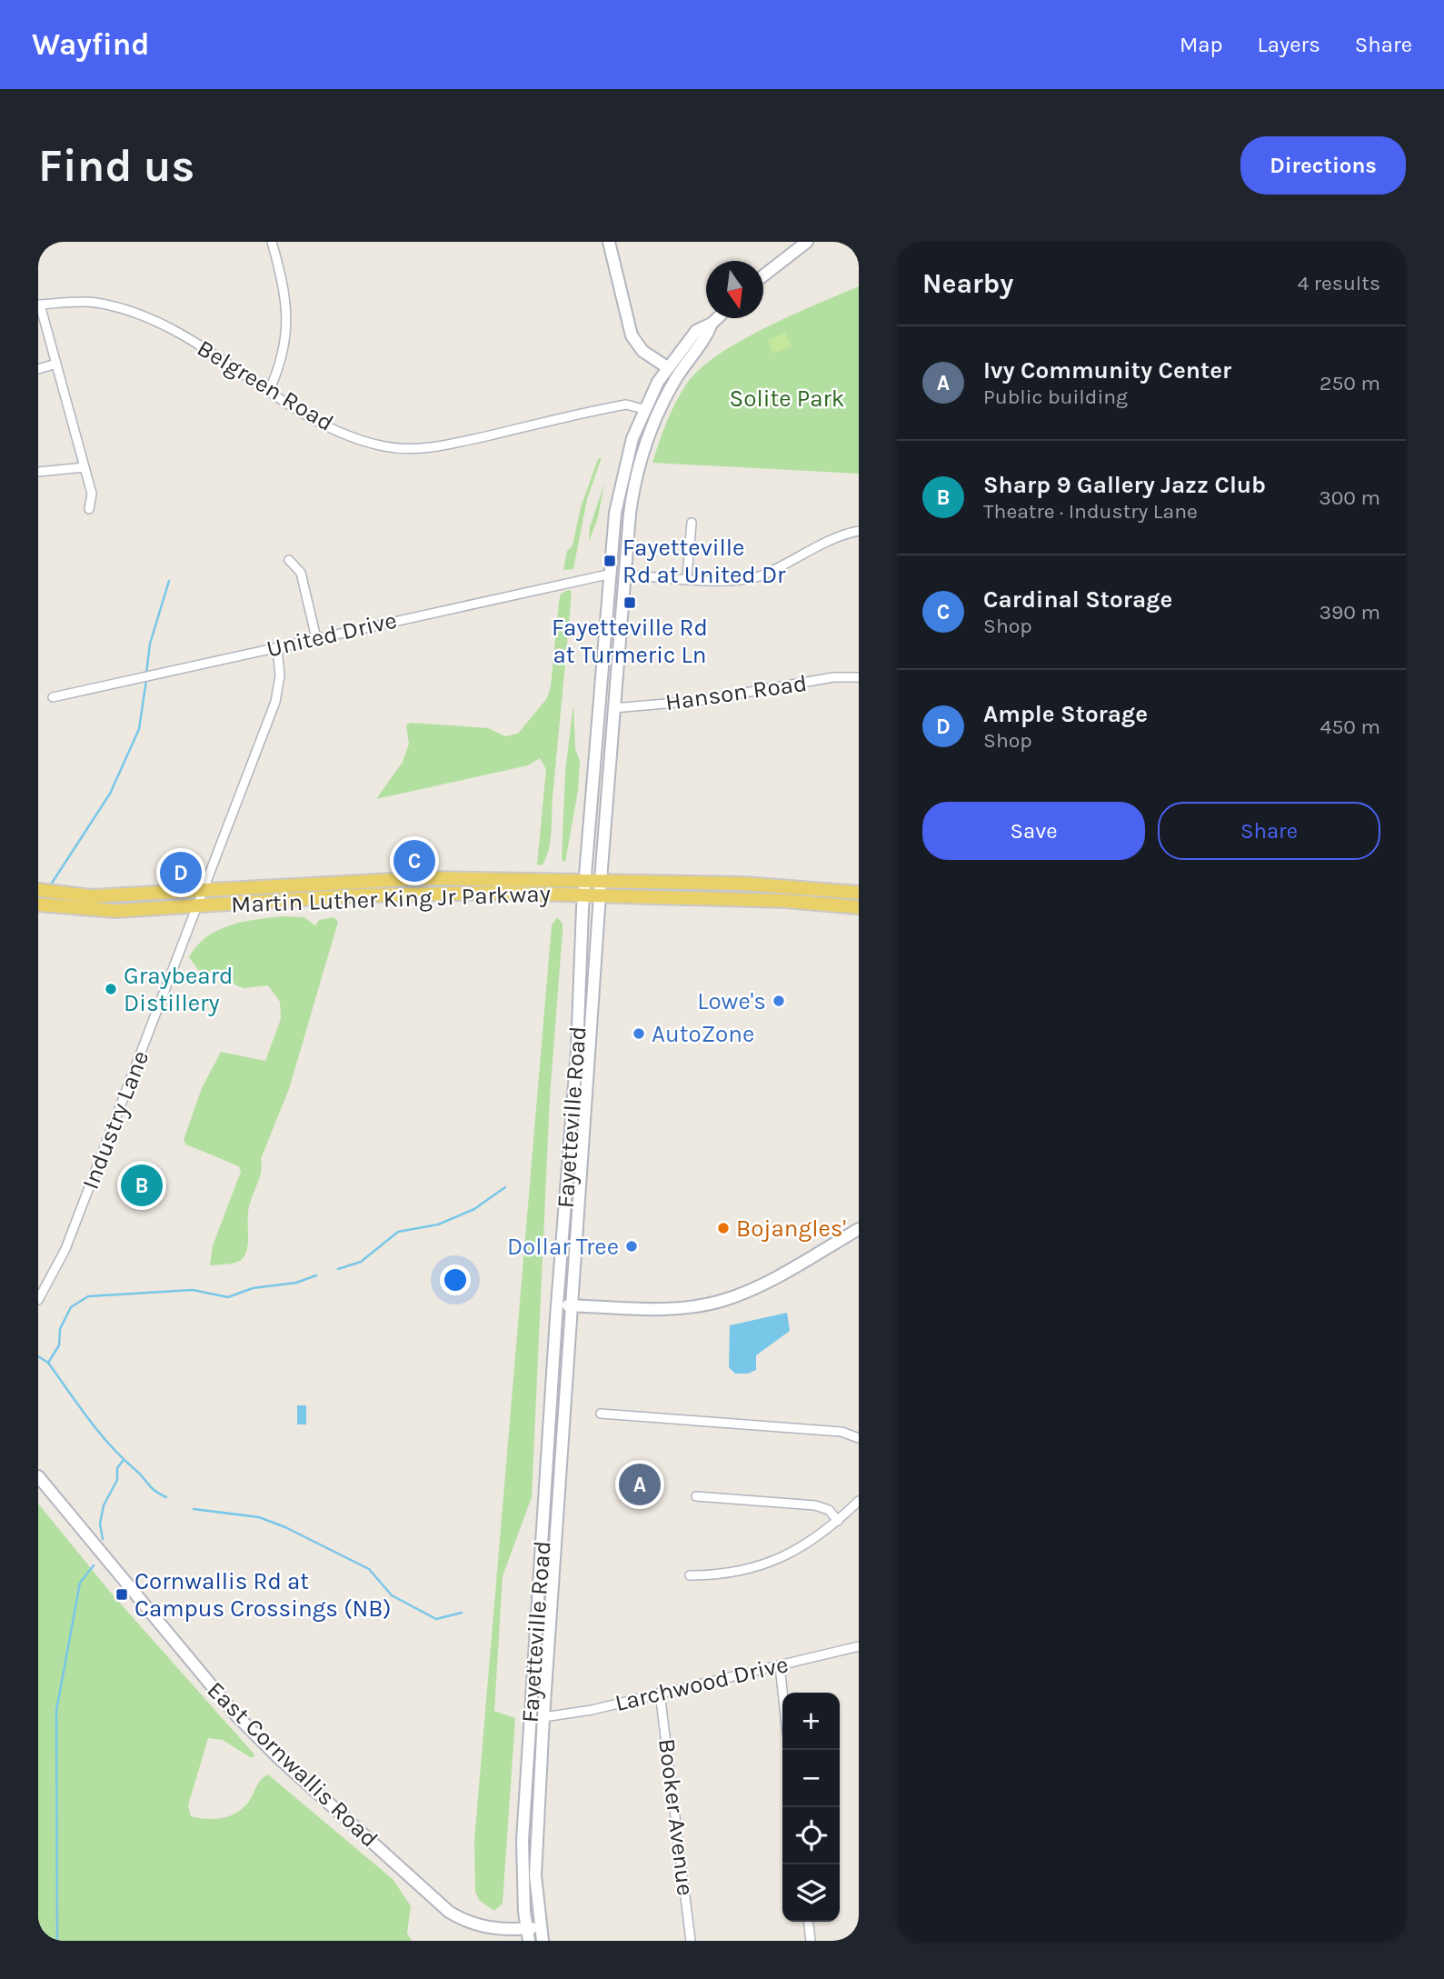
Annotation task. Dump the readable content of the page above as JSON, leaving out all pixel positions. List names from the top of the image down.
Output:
{
  "streets": {
    "main road": ["Martin Luther King Jr Parkway", "Fayetteville Road", "East Cornwallis Road"],
    "street": [
      "Belgreen Road",
      "United Drive",
      "Hanson Road",
      "Industry Lane",
      "Larchwood Drive",
      "Booker Avenue"
    ]
  },
  "crossings": [
    ["Belgreen Road", "Fayetteville Road"],
    ["United Drive", "Fayetteville Road"],
    ["United Drive", "Industry Lane"],
    ["Hanson Road", "Fayetteville Road"],
    ["Martin Luther King Jr Parkway", "Fayetteville Road"],
    ["Martin Luther King Jr Parkway", "Industry Lane"],
    ["Fayetteville Road", "Larchwood Drive"],
    ["Fayetteville Road", "East Cornwallis Road"],
    ["Larchwood Drive", "Booker Avenue"]
  ],
  "parks": ["Solite Park"],
  "places": {
    "transit": ["Fayetteville Rd at United Dr", "Fayetteville Rd at Turmeric Ln", "Cornwallis Rd at Campus Crossings (NB)"],
    "other": [
      "Graybeard Distillery",
      "Lowe's",
      "AutoZone",
      "Bojangles'",
      "Dollar Tree"
    ]
  },
  "north": "bottom",
  "page": {
    "header": "Wayfind",
    "nav": ["Map", "Layers", "Share"],
    "buttons": [
      "Directions",
      ["Save", "Share"]
    ],
    "title": "Find us",
    "heading": ["Nearby", "4 results"],
    "list": [
      {
        "mark": "A",
        "name": "Ivy Community Center",
        "note": "Public building",
        "value": "250 m"
      },
      {
        "mark": "B",
        "name": "Sharp 9 Gallery Jazz Club",
        "note": "Theatre · Industry Lane",
        "value": "300 m"
      },
      {
        "mark": "C",
        "name": "Cardinal Storage",
        "note": "Shop",
        "value": "390 m"
      },
      {
        "mark": "D",
        "name": "Ample Storage",
        "note": "Shop",
        "value": "450 m"
      }
    ],
    "pins": [
      "C",
      "D",
      "B",
      "A"
    ],
    "map_buttons": ["+", "−"]
  }
}
